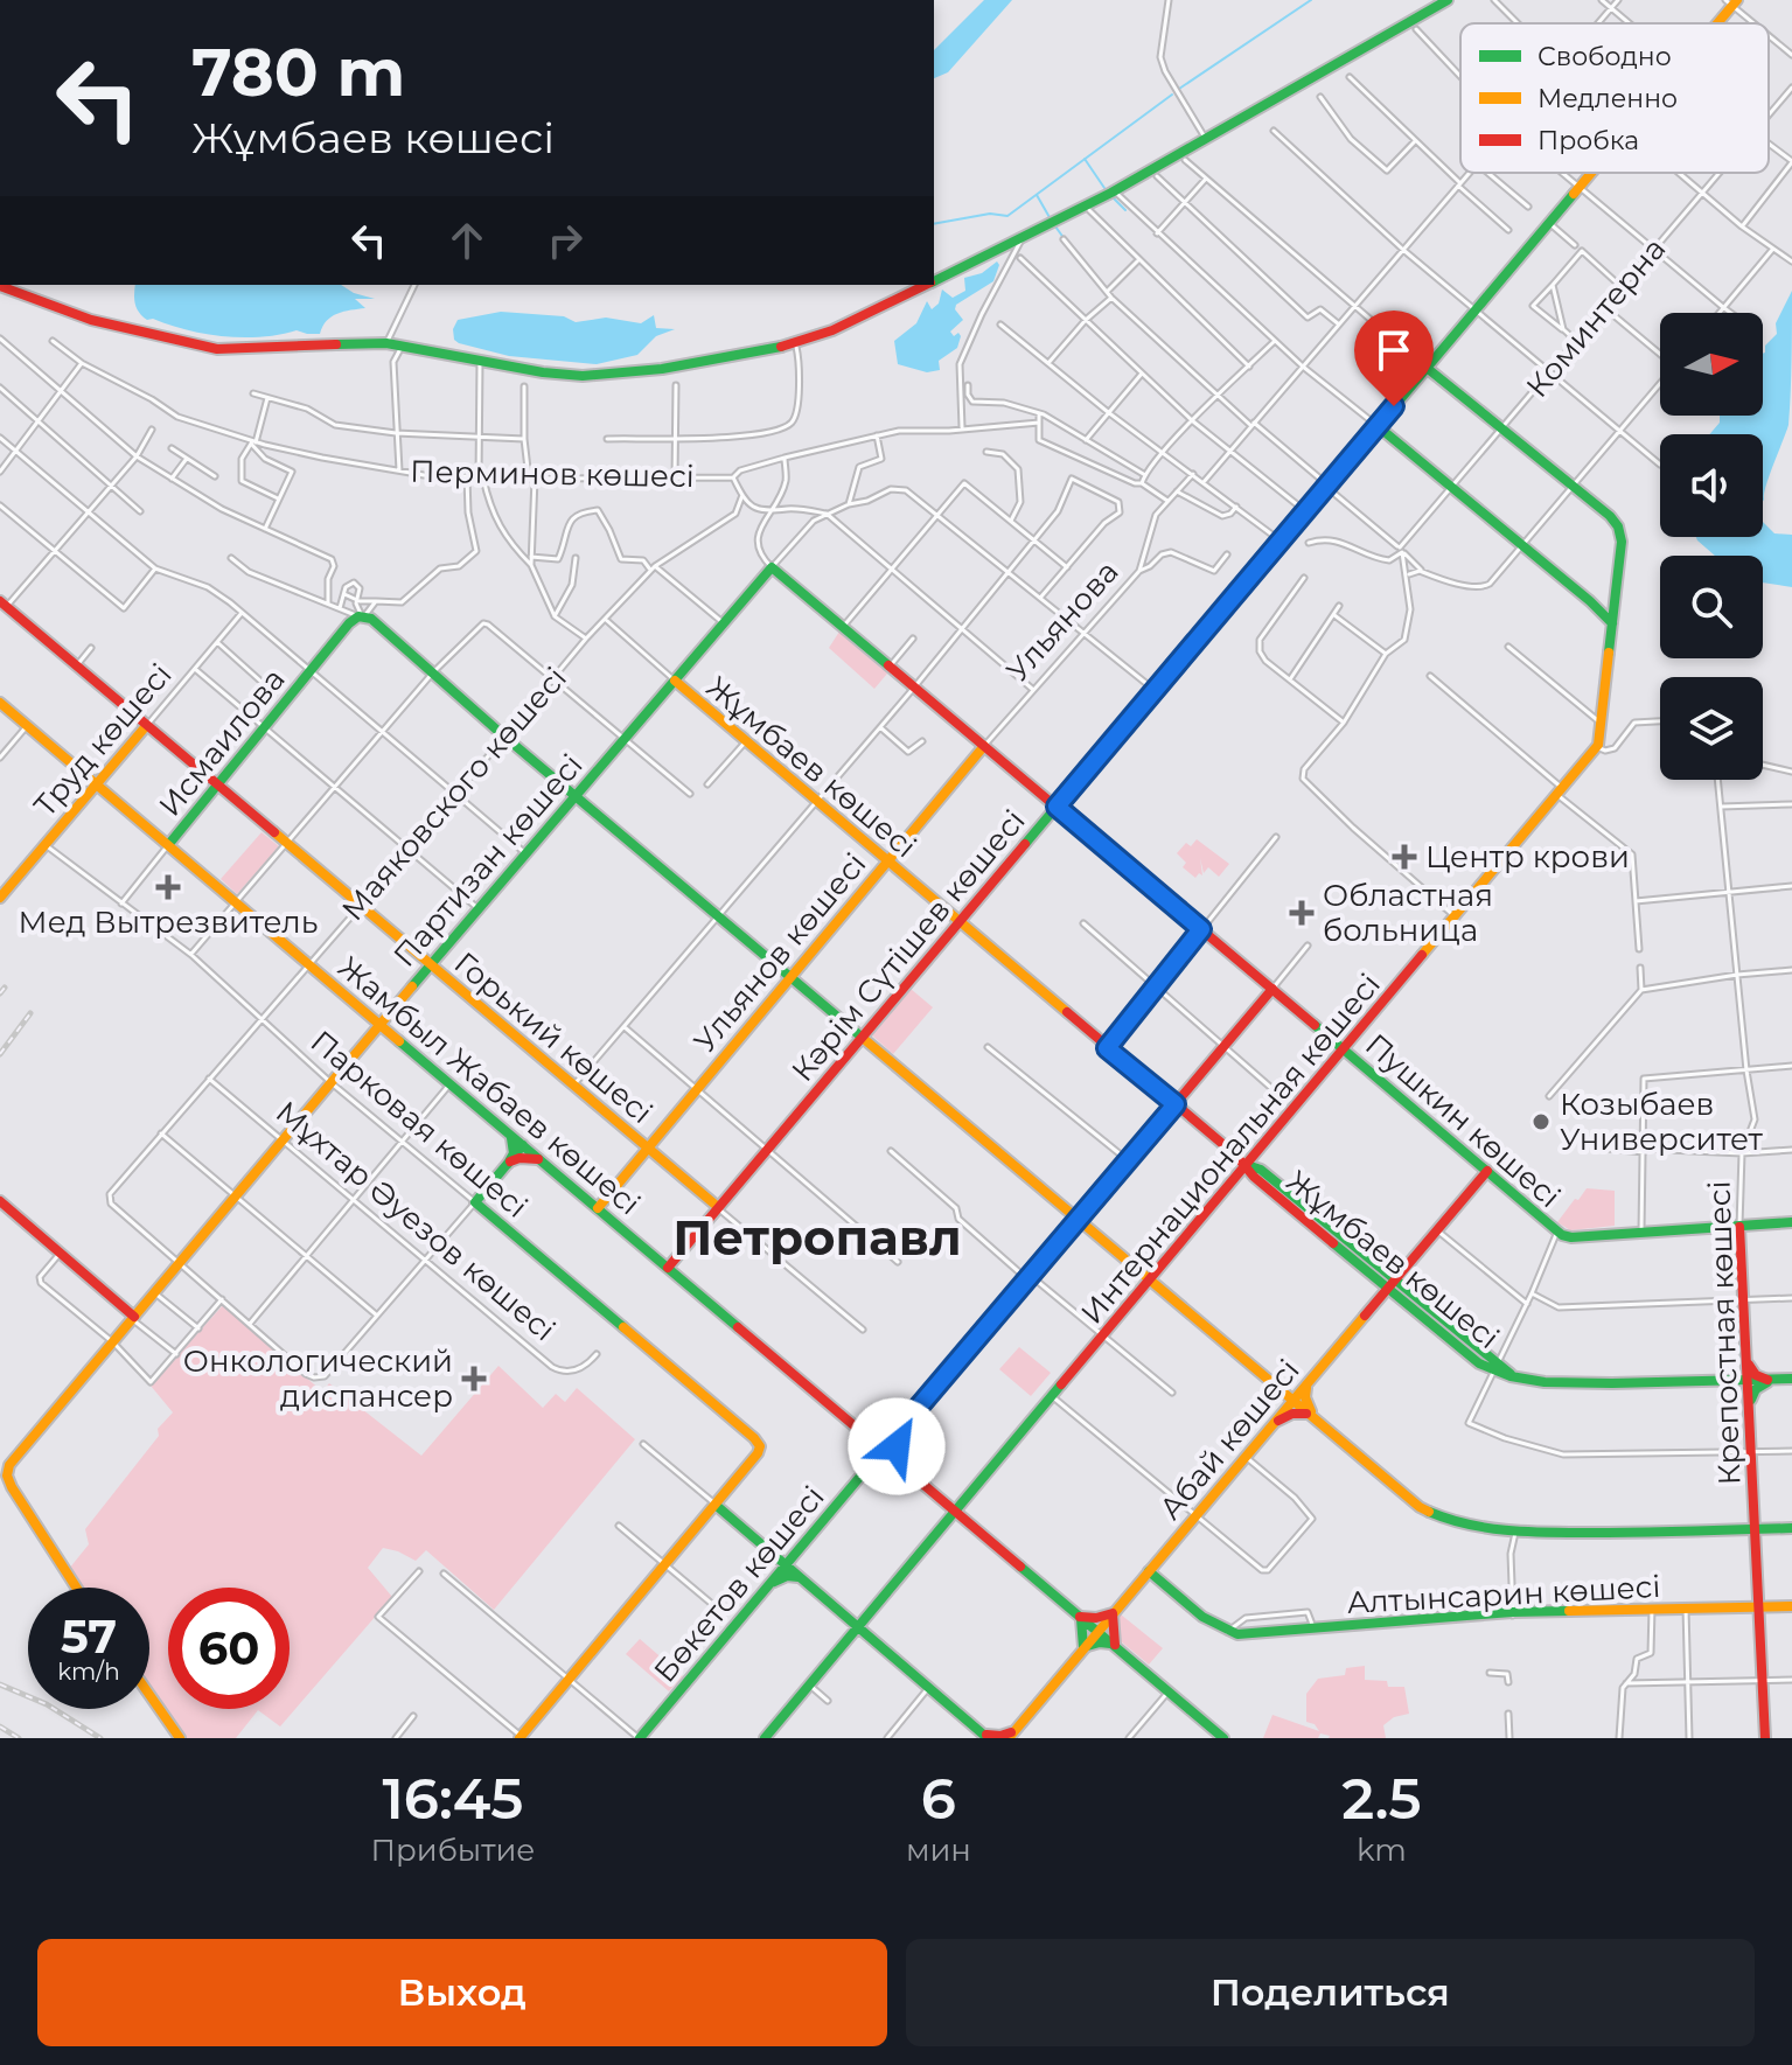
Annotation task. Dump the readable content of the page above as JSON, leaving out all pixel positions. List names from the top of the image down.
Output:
{
  "streets": {
    "main road": [
      "Труд көшесі",
      "Исмаилова",
      "Жұмбаев көшесі",
      "Партизан көшесі",
      "Кәрім Сүтішев көшесі",
      "Ульянов көшесі",
      "Горький көшесі",
      "Жамбыл Жабаев көшесі",
      "Пушкин көшесі",
      "Парковая көшесі",
      "Интернациональная көшесі",
      "Крепостная көшесі",
      "Абай көшесі",
      "Бөкетов көшесі",
      "Алтынсарин көшесі"
    ],
    "street": [
      "Коминтерна",
      "Перминов көшесі",
      "Ульянова",
      "Маяковского көшесі",
      "Мұхтар Әуезов көшесі"
    ]
  },
  "crossings": [
    ["Ульянова", "Ульянов көшесі"],
    ["Ульянова", "Пушкин көшесі"],
    ["Труд көшесі", "Горький көшесі"],
    ["Труд көшесі", "Жамбыл Жабаев көшесі"],
    ["Труд көшесі", "Парковая көшесі"],
    ["Исмаилова", "Горький көшесі"],
    ["Исмаилова", "Жамбыл Жабаев көшесі"],
    ["Исмаилова", "Парковая көшесі"],
    ["Жұмбаев көшесі", "Маяковского көшесі"],
    ["Жұмбаев көшесі", "Партизан көшесі"],
    ["Жұмбаев көшесі", "Кәрім Сүтішев көшесі"],
    ["Жұмбаев көшесі", "Ульянов көшесі"],
    ["Жұмбаев көшесі", "Интернациональная көшесі"],
    ["Жұмбаев көшесі", "Крепостная көшесі"],
    ["Жұмбаев көшесі", "Абай көшесі"],
    ["Жұмбаев көшесі", "Бөкетов көшесі"],
    ["Маяковского көшесі", "Партизан көшесі"],
    ["Маяковского көшесі", "Горький көшесі"],
    ["Маяковского көшесі", "Жамбыл Жабаев көшесі"],
    ["Маяковского көшесі", "Парковая көшесі"],
    ["Маяковского көшесі", "Мұхтар Әуезов көшесі"],
    ["Партизан көшесі", "Горький көшесі"],
    ["Партизан көшесі", "Жамбыл Жабаев көшесі"],
    ["Партизан көшесі", "Пушкин көшесі"],
    ["Партизан көшесі", "Парковая көшесі"],
    ["Партизан көшесі", "Мұхтар Әуезов көшесі"],
    ["Кәрім Сүтішев көшесі", "Горький көшесі"],
    ["Кәрім Сүтішев көшесі", "Жамбыл Жабаев көшесі"],
    ["Кәрім Сүтішев көшесі", "Пушкин көшесі"],
    ["Ульянов көшесі", "Горький көшесі"],
    ["Ульянов көшесі", "Пушкин көшесі"],
    ["Жамбыл Жабаев көшесі", "Интернациональная көшесі"],
    ["Жамбыл Жабаев көшесі", "Абай көшесі"],
    ["Жамбыл Жабаев көшесі", "Бөкетов көшесі"],
    ["Пушкин көшесі", "Интернациональная көшесі"],
    ["Пушкин көшесі", "Крепостная көшесі"],
    ["Пушкин көшесі", "Абай көшесі"],
    ["Пушкин көшесі", "Бөкетов көшесі"],
    ["Крепостная көшесі", "Алтынсарин көшесі"]
  ],
  "districts": ["Петропавл"],
  "places": {
    "health": [
      "Центр крови",
      "Мед Вытрезвитель",
      "Областная больница",
      "Онкологический диспансер"
    ],
    "other": ["Козыбаев Университет"]
  },
  "legend": ["Свободно", "Медленно", "Пробка"],
  "north": "right",
  "page": {
    "turn": ["780 m", "Жұмбаев көшесі"],
    "speed": "57 km/h",
    "limit": "60",
    "eta": [
      "16:45",
      "Прибытие",
      "6",
      "мин",
      "2.5",
      "km"
    ],
    "buttons": ["Выход", "Поделиться"]
  }
}
